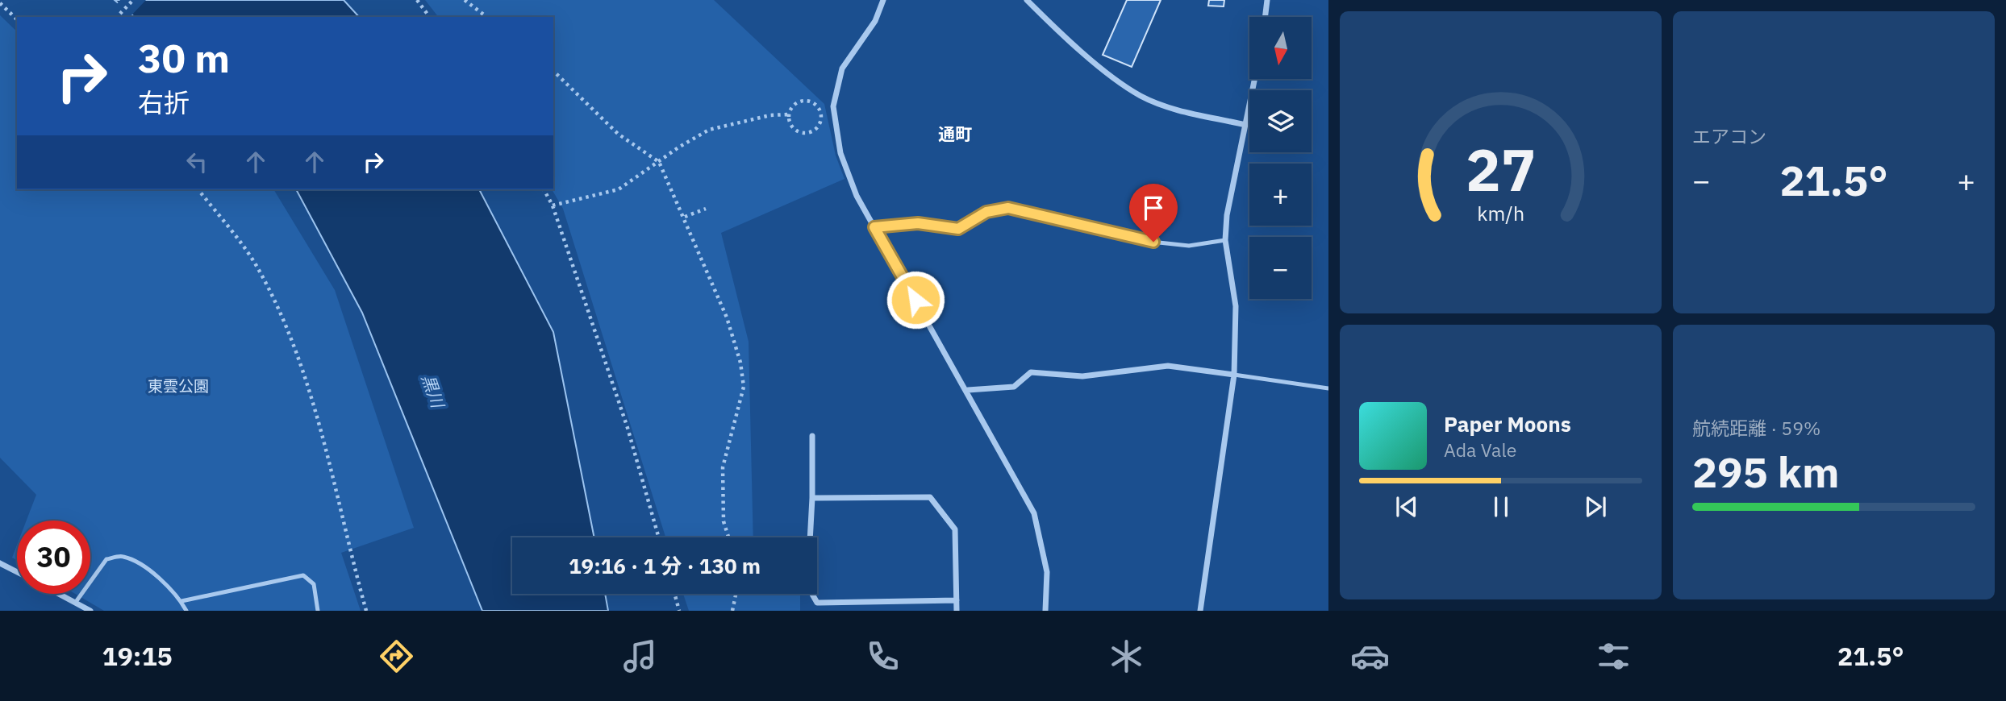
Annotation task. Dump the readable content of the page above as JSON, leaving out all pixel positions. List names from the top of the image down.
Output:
{
  "districts": ["通町"],
  "water": ["黒川"],
  "parks": ["東雲公園"],
  "north": "bottom",
  "page": {
    "tile": [
      "エアコン",
      ["航続距離 · 59%", "295 km"]
    ],
    "map_buttons": ["+", "−"],
    "turn": ["30 m", "右折"],
    "heat": ["−", "21.5°", "+"],
    "song": ["Paper Moons", "Ada Vale"],
    "limit": "30",
    "trip": "19:16 · 1 分 · 130 m",
    "tabs": ["19:15", "21.5°"],
    "gauge": ["27", "km/h"]
  }
}
